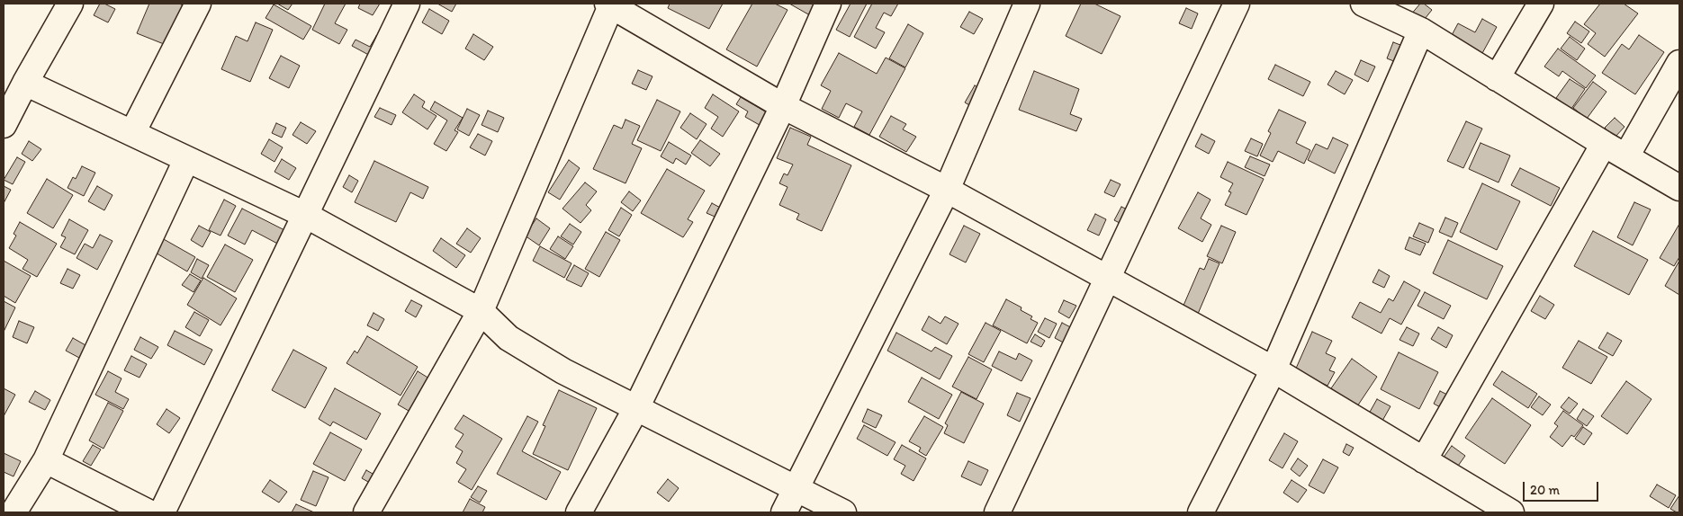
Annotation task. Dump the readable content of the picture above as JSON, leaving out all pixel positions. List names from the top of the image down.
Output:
{
  "scale_bar": "20 m"
}
